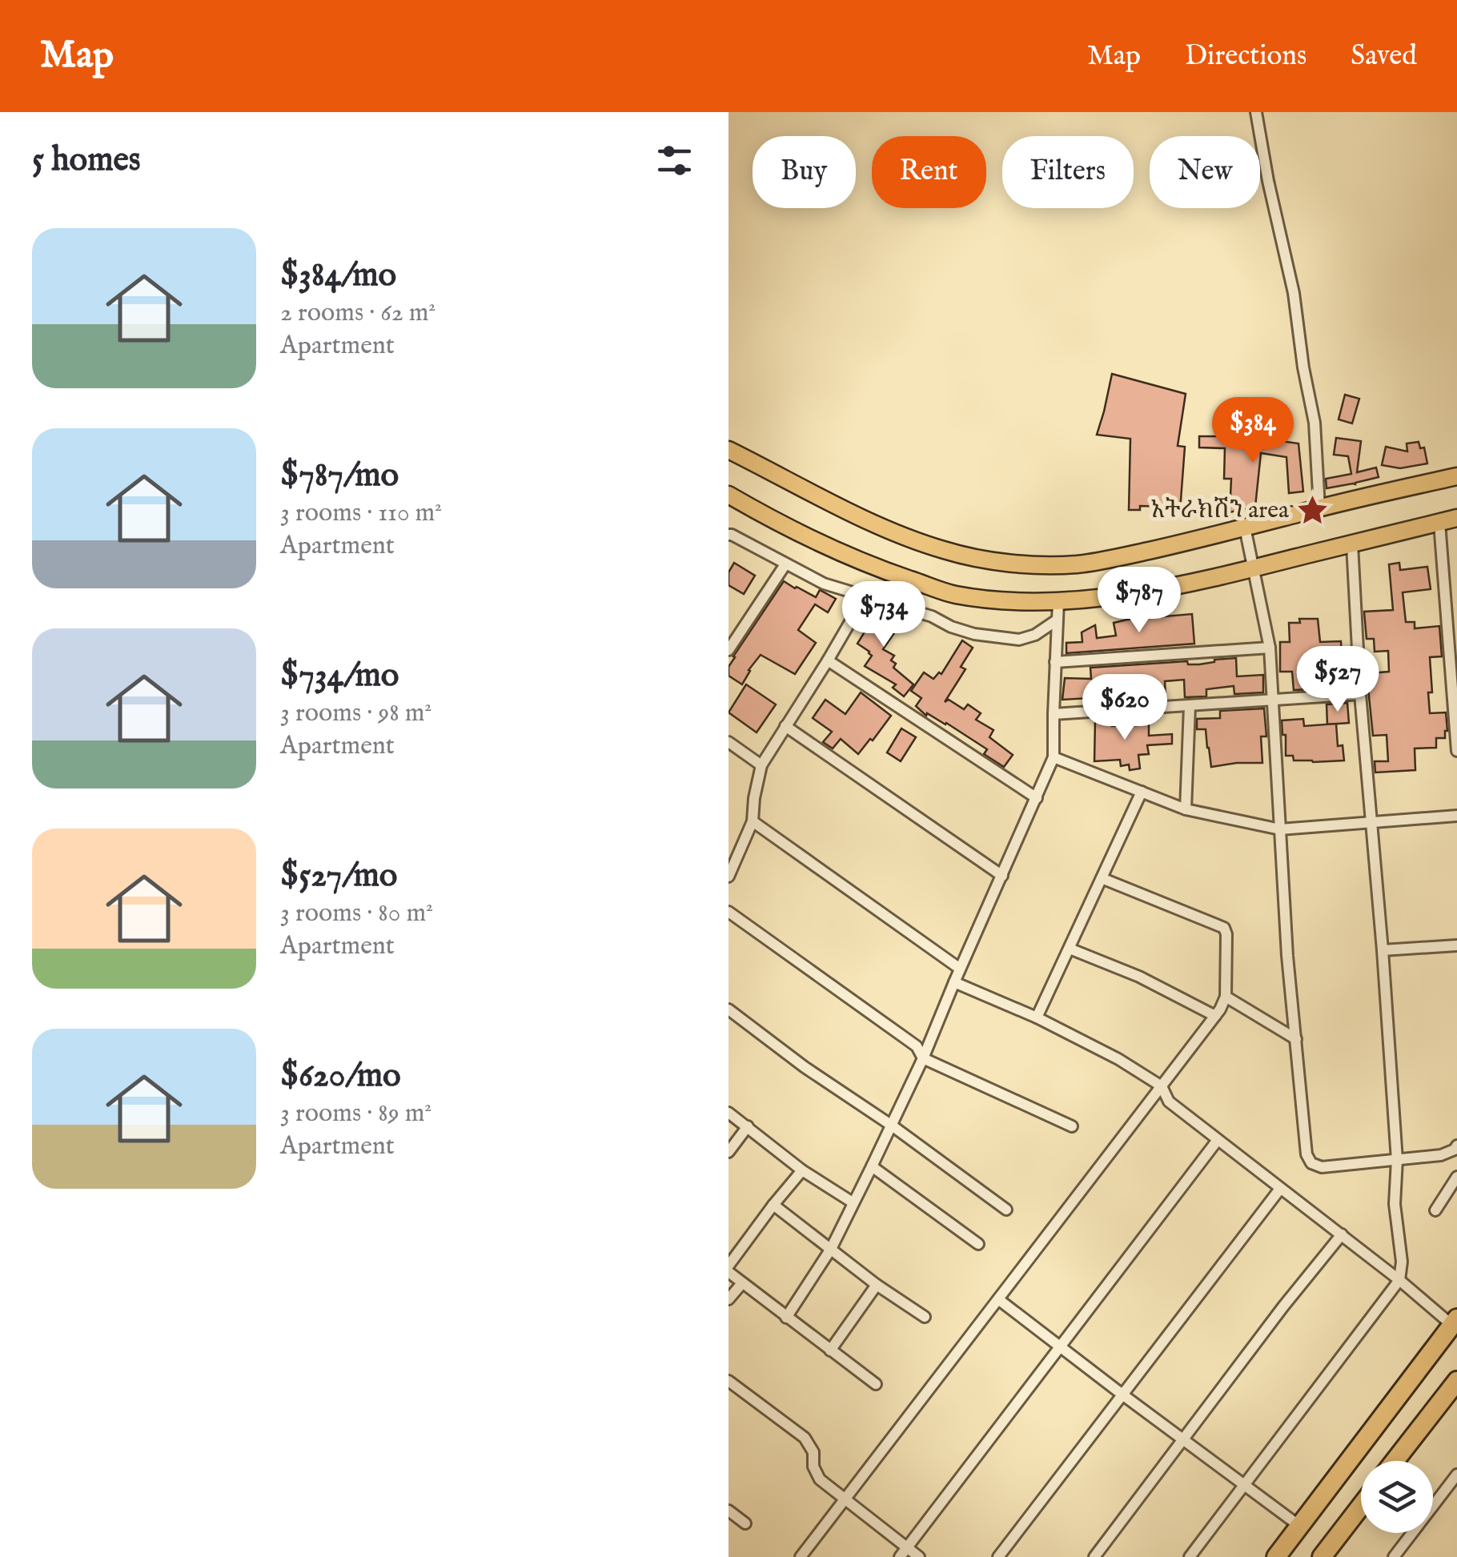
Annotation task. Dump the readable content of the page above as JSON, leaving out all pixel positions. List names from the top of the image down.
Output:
{
  "places": {
    "place": ["አትራክሽን area"]
  },
  "page": {
    "header": "Map",
    "nav": ["Map", "Directions", "Saved"],
    "heading": "5 homes",
    "chip": [
      "Buy",
      "Rent",
      "Filters",
      "New"
    ],
    "list": [
      {
        "name": "$384/mo",
        "note": "2 rooms · 62 m² · Apartment"
      },
      {
        "name": "$787/mo",
        "note": "3 rooms · 110 m² · Apartment"
      },
      {
        "name": "$734/mo",
        "note": "3 rooms · 98 m² · Apartment"
      },
      {
        "name": "$527/mo",
        "note": "3 rooms · 80 m² · Apartment"
      },
      {
        "name": "$620/mo",
        "note": "3 rooms · 89 m² · Apartment"
      }
    ],
    "price": [
      "$384",
      "$787",
      "$734",
      "$527",
      "$620"
    ]
  }
}
